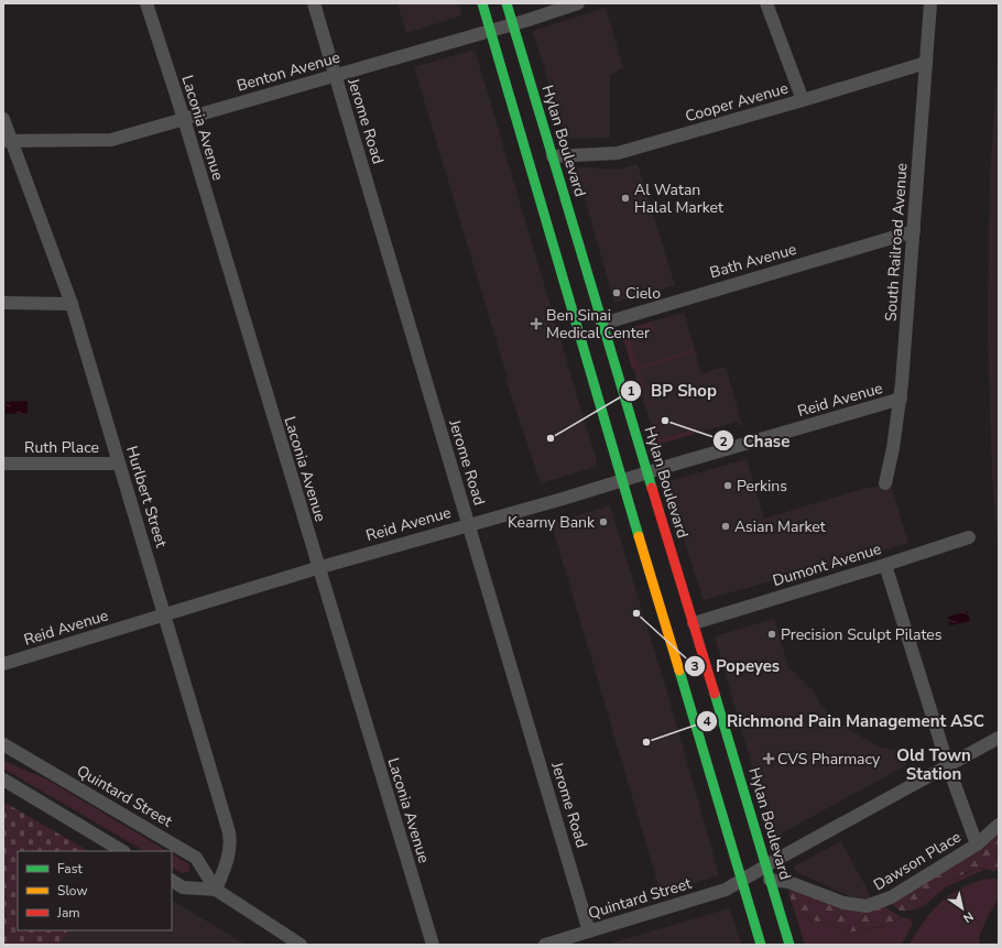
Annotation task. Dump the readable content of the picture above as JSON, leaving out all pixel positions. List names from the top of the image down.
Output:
{
  "streets": {
    "main road": ["Hylan Boulevard"],
    "street": [
      "Benton Avenue",
      "Cooper Avenue",
      "Jerome Road",
      "Laconia Avenue",
      "South Railroad Avenue",
      "Bath Avenue",
      "Reid Avenue",
      "Ruth Place",
      "Hurlbert Street",
      "Dumont Avenue",
      "Quintard Street",
      "Dawson Place"
    ]
  },
  "crossings": [
    ["Benton Avenue", "Jerome Road"],
    ["Benton Avenue", "Laconia Avenue"],
    ["Benton Avenue", "Hylan Boulevard"],
    ["Benton Avenue", "Hurlbert Street"],
    ["Cooper Avenue", "Hylan Boulevard"],
    ["Cooper Avenue", "South Railroad Avenue"],
    ["Jerome Road", "Reid Avenue"],
    ["Jerome Road", "Quintard Street"],
    ["Laconia Avenue", "Reid Avenue"],
    ["Hylan Boulevard", "Bath Avenue"],
    ["Hylan Boulevard", "Reid Avenue"],
    ["Hylan Boulevard", "Dumont Avenue"],
    ["Hylan Boulevard", "Quintard Street"],
    ["Hylan Boulevard", "Dawson Place"],
    ["South Railroad Avenue", "Bath Avenue"],
    ["South Railroad Avenue", "Reid Avenue"],
    ["Reid Avenue", "Hurlbert Street"],
    ["Ruth Place", "Hurlbert Street"],
    ["Hurlbert Street", "Quintard Street"],
    ["Quintard Street", "Dawson Place"]
  ],
  "districts": ["Old Town Station"],
  "places": {
    "other": [
      "Al Watan Halal Market",
      "Cielo",
      "Chase",
      "BP Shop",
      "Perkins",
      "Kearny Bank",
      "Asian Market",
      "Popeyes",
      "Precision Sculpt Pilates",
      "Richmond Pain Management ASC"
    ],
    "health": ["Ben Sinai Medical Center", "CVS Pharmacy"]
  },
  "legend": ["Fast", "Slow", "Jam"],
  "north": "bottom right"
}
